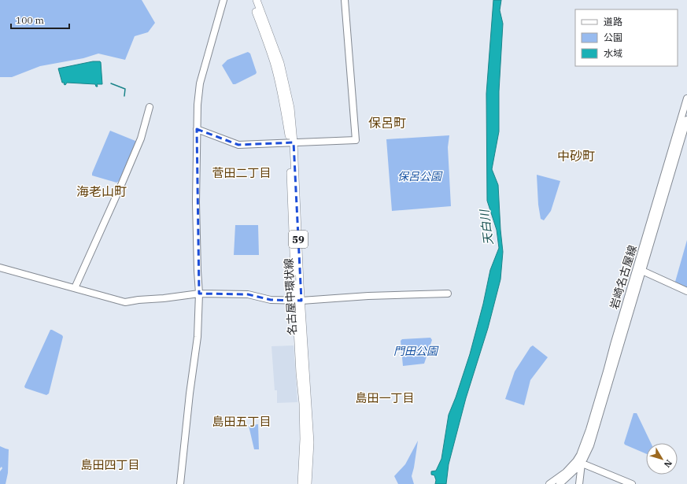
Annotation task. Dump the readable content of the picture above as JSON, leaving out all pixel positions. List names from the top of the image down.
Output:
{
  "streets": {
    "main road": ["59", "名古屋中環状線"],
    "street": ["岩崎名古屋線"]
  },
  "districts": [
    "保呂町",
    "中砂町",
    "菅田二丁目",
    "海老山町",
    "島田一丁目",
    "島田五丁目",
    "島田四丁目"
  ],
  "water": ["天白川"],
  "parks": ["保呂公園", "門田公園"],
  "legend": ["道路", "公園", "水域"],
  "scale_bar": "100 m",
  "north": "bottom right"
}
